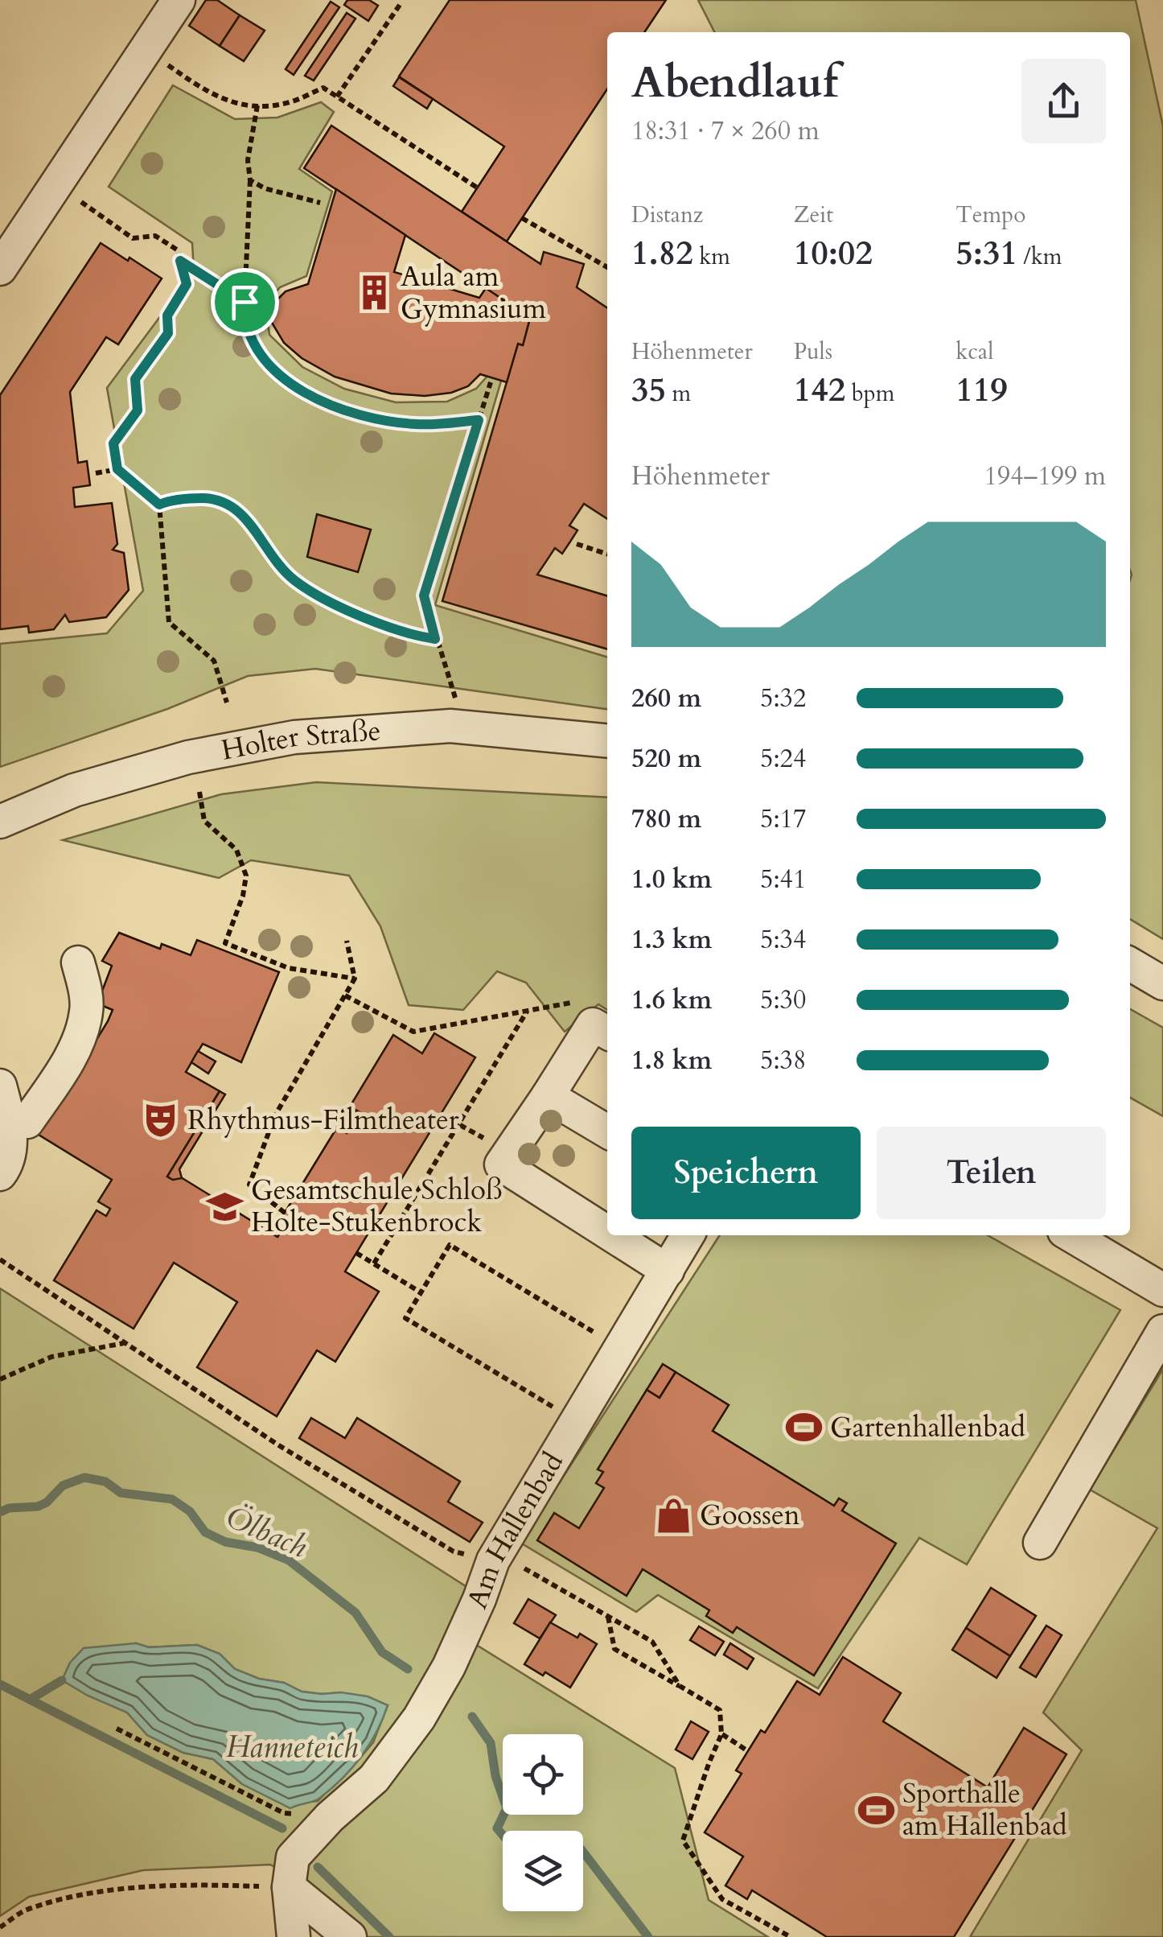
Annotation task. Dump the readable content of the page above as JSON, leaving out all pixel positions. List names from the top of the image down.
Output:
{
  "streets": {
    "street": ["Holter Straße", "Am Hallenbad"]
  },
  "water": ["Ölbach", "Hanneteich"],
  "places": {
    "building": ["Aula am Gymnasium"],
    "theatre": ["Rhythmus-Filmtheater"],
    "school or university": ["Gesamtschule Schloß Holte-Stukenbrock"],
    "sports": ["Gartenhallenbad", "Sporthalle am Hallenbad"],
    "shop": ["Goossen"]
  },
  "page": {
    "heading": ["Abendlauf", "18:31 · 7 × 260 m"],
    "stats": [
      ["Distanz", "1.82 km"],
      ["Zeit", "10:02"],
      ["Tempo", "5:31 /km"],
      ["Höhenmeter", "35 m"],
      ["Puls", "142 bpm"],
      ["kcal", "119"]
    ],
    "chart": ["Höhenmeter", "194–199 m"],
    "list": [
      {
        "name": "260 m",
        "note": "5:32"
      },
      {
        "name": "520 m",
        "note": "5:24"
      },
      {
        "name": "780 m",
        "note": "5:17"
      },
      {
        "name": "1.0 km",
        "note": "5:41"
      },
      {
        "name": "1.3 km",
        "note": "5:34"
      },
      {
        "name": "1.6 km",
        "note": "5:30"
      },
      {
        "name": "1.8 km",
        "note": "5:38"
      }
    ],
    "buttons": ["Speichern", "Teilen"]
  }
}
